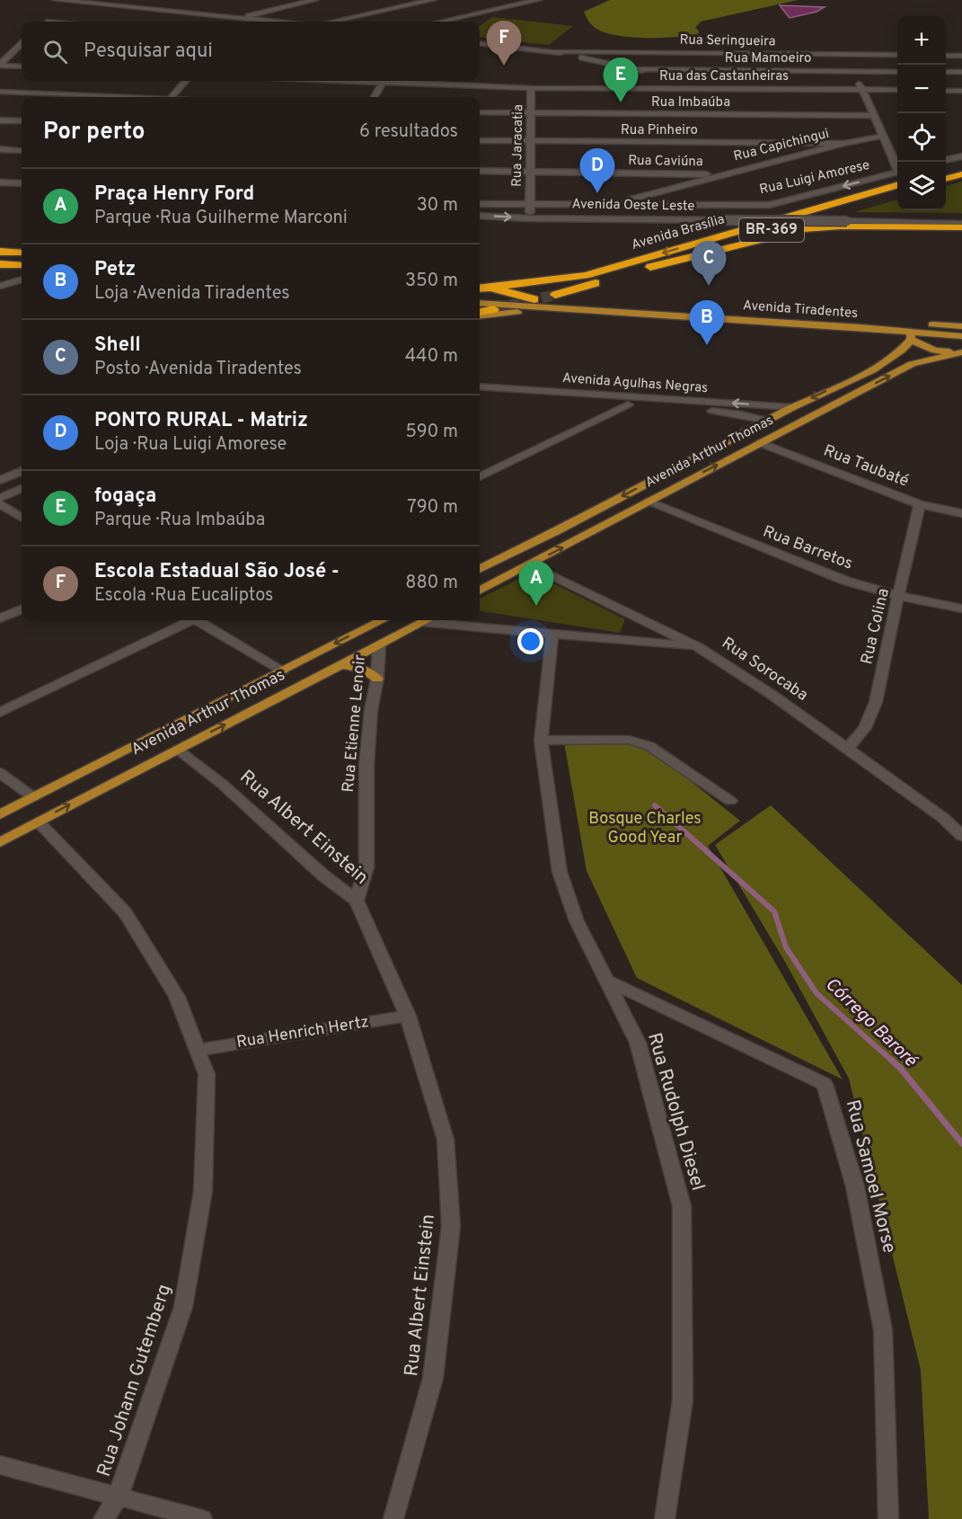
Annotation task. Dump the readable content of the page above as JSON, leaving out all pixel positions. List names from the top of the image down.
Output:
{
  "streets": {
    "highway": ["BR-369", "Avenida Brasília"],
    "main road": ["Avenida Tiradentes", "Avenida Arthur Thomas"],
    "street": [
      "Rua Seringueira",
      "Rua Mamoeiro",
      "Rua das Castanheiras",
      "Rua Imbaúba",
      "Rua Pinheiro",
      "Rua Jaracatia",
      "Rua Capichingui",
      "Rua Caviúna",
      "Rua Luigi Amorese",
      "Avenida Oeste Leste",
      "Avenida Agulhas Negras",
      "Rua Taubaté",
      "Rua Barretos",
      "Rua Colina",
      "Rua Sorocaba",
      "Rua Etienne Lenoir",
      "Rua Albert Einstein",
      "Rua Henrich Hertz",
      "Rua Rudolph Diesel",
      "Rua Samoel Morse",
      "Rua Johann Gutemberg"
    ]
  },
  "crossings": [
    ["Rua das Castanheiras", "Rua Jaracatia"],
    ["Rua Imbaúba", "Rua Jaracatia"],
    ["Rua Pinheiro", "Rua Jaracatia"],
    ["Rua Pinheiro", "Rua Capichingui"],
    ["Rua Jaracatia", "Rua Caviúna"],
    ["Rua Jaracatia", "Rua Luigi Amorese"],
    ["Rua Jaracatia", "Avenida Oeste Leste"],
    ["Rua Capichingui", "Rua Caviúna"],
    ["Rua Capichingui", "Rua Luigi Amorese"],
    ["BR-369", "Avenida Brasília"],
    ["Avenida Tiradentes", "Avenida Arthur Thomas"],
    ["Avenida Agulhas Negras", "Avenida Arthur Thomas"],
    ["Avenida Arthur Thomas", "Rua Taubaté"],
    ["Avenida Arthur Thomas", "Rua Barretos"],
    ["Avenida Arthur Thomas", "Rua Sorocaba"],
    ["Avenida Arthur Thomas", "Rua Etienne Lenoir"],
    ["Avenida Arthur Thomas", "Rua Albert Einstein"],
    ["Avenida Arthur Thomas", "Rua Johann Gutemberg"],
    ["Rua Taubaté", "Rua Colina"],
    ["Rua Barretos", "Rua Colina"],
    ["Rua Colina", "Rua Sorocaba"],
    ["Rua Etienne Lenoir", "Rua Albert Einstein"],
    ["Rua Albert Einstein", "Rua Henrich Hertz"],
    ["Rua Henrich Hertz", "Rua Johann Gutemberg"],
    ["Rua Rudolph Diesel", "Rua Samoel Morse"]
  ],
  "water": ["Córrego Baroré"],
  "parks": ["Bosque Charles Good Year"],
  "page": {
    "map_buttons": ["+", "−"],
    "pins": [
      "F",
      "E",
      "D",
      "C",
      "B",
      "A"
    ],
    "search": "Pesquisar aqui",
    "heading": ["Por perto", "6 resultados"],
    "list": [
      {
        "mark": "A",
        "name": "Praça Henry Ford",
        "note": "Parque · Rua Guilherme Marconi",
        "value": "30 m"
      },
      {
        "mark": "B",
        "name": "Petz",
        "note": "Loja · Avenida Tiradentes",
        "value": "350 m"
      },
      {
        "mark": "C",
        "name": "Shell",
        "note": "Posto · Avenida Tiradentes",
        "value": "440 m"
      },
      {
        "mark": "D",
        "name": "PONTO RURAL - Matriz",
        "note": "Loja · Rua Luigi Amorese",
        "value": "590 m"
      },
      {
        "mark": "E",
        "name": "fogaça",
        "note": "Parque · Rua Imbaúba",
        "value": "790 m"
      },
      {
        "mark": "F",
        "name": "Escola Estadual São José -",
        "note": "Escola · Rua Eucaliptos",
        "value": "880 m"
      }
    ]
  }
}
